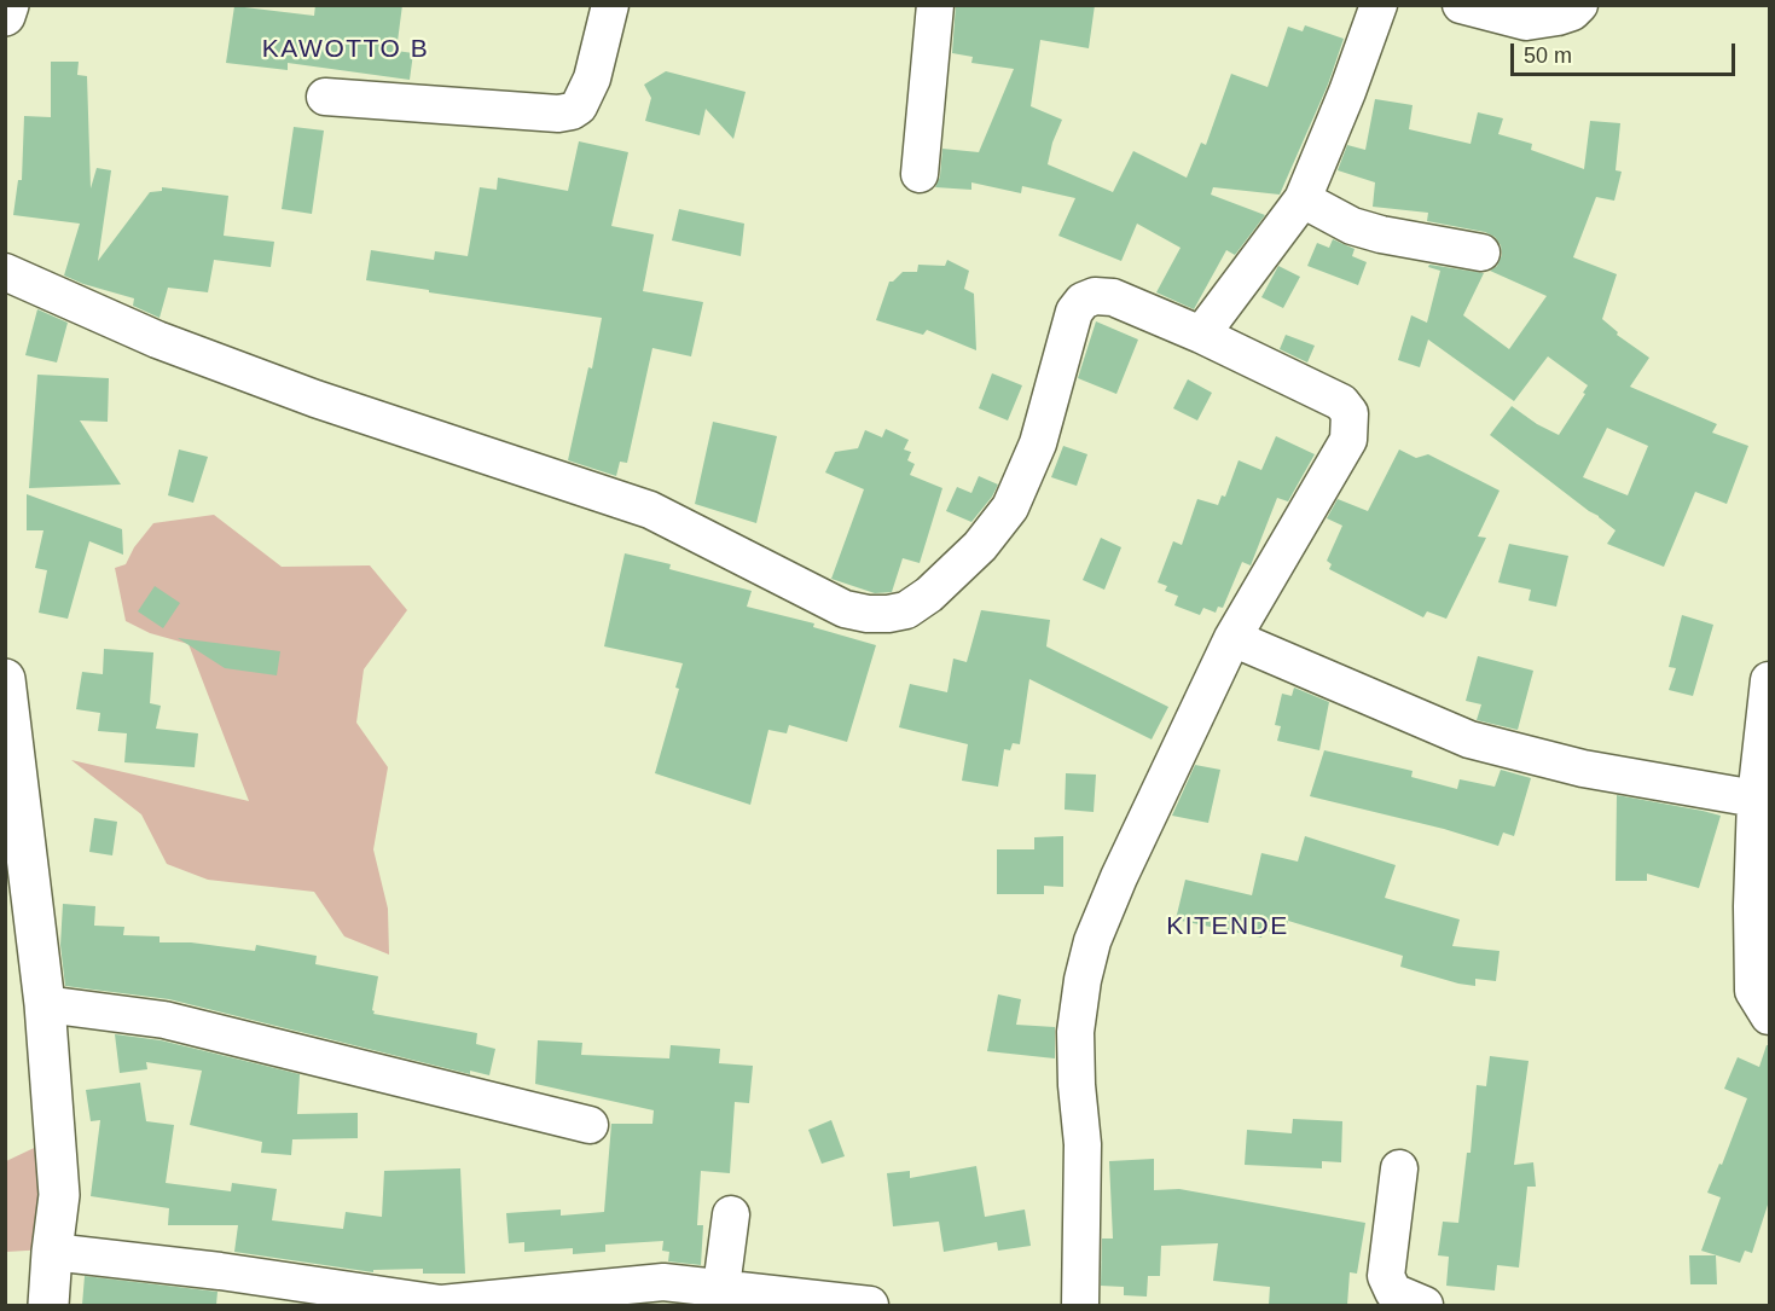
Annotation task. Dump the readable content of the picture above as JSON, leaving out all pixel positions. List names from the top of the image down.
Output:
{
  "districts": ["KAWOTTO B", "KITENDE"],
  "scale_bar": "50 m"
}
